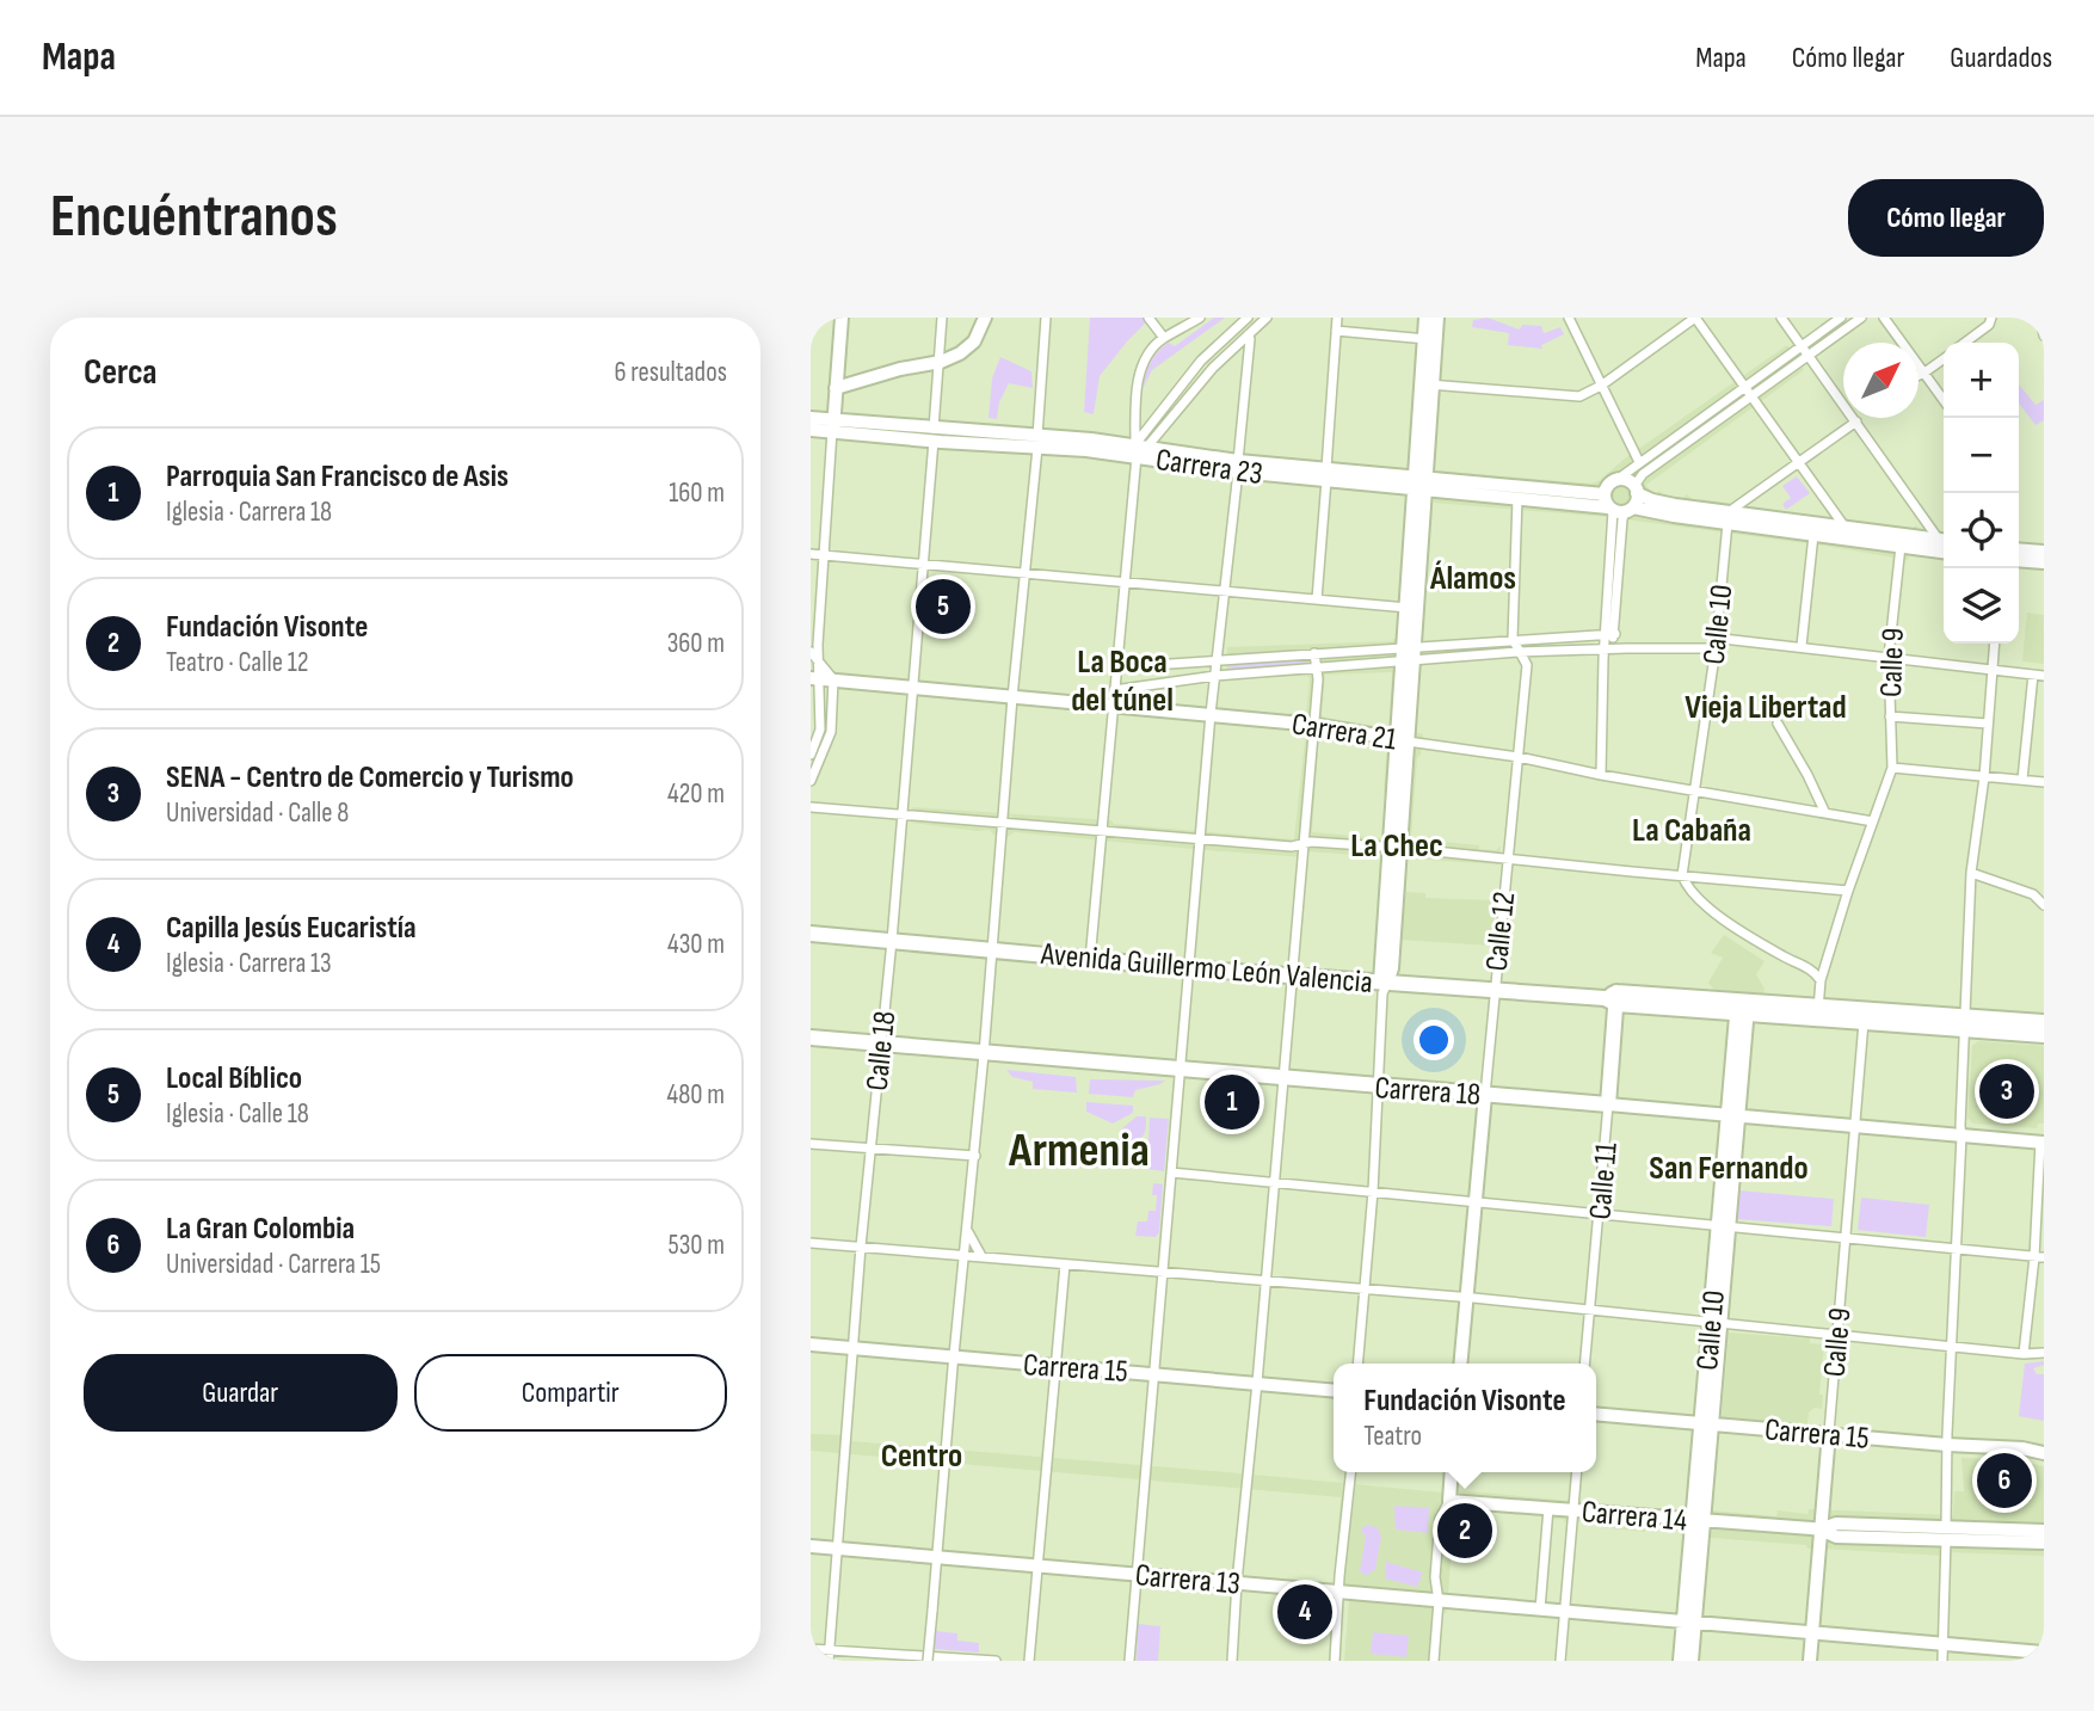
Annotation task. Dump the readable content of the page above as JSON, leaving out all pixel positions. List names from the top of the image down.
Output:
{
  "streets": {
    "main road": ["Avenida Guillermo León Valencia", "Carrera 18", "Calle 11"],
    "street": [
      "Carrera 23",
      "Calle 10",
      "Calle 9",
      "Carrera 21",
      "Calle 12",
      "Calle 18",
      "Carrera 15",
      "Carrera 14",
      "Carrera 13"
    ]
  },
  "crossings": [
    ["Carrera 23", "Calle 10"],
    ["Carrera 23", "Calle 9"],
    ["Carrera 23", "Calle 12"],
    ["Carrera 23", "Calle 18"],
    ["Calle 10", "Carrera 21"],
    ["Calle 10", "Avenida Guillermo León Valencia"],
    ["Calle 10", "Carrera 18"],
    ["Calle 10", "Carrera 15"],
    ["Calle 10", "Carrera 14"],
    ["Calle 10", "Carrera 13"],
    ["Calle 9", "Carrera 21"],
    ["Calle 9", "Avenida Guillermo León Valencia"],
    ["Calle 9", "Carrera 18"],
    ["Calle 9", "Carrera 15"],
    ["Calle 9", "Carrera 14"],
    ["Carrera 21", "Calle 12"],
    ["Carrera 21", "Calle 18"],
    ["Calle 12", "Avenida Guillermo León Valencia"],
    ["Calle 12", "Carrera 18"],
    ["Avenida Guillermo León Valencia", "Calle 18"],
    ["Avenida Guillermo León Valencia", "Calle 11"],
    ["Calle 18", "Carrera 18"],
    ["Calle 18", "Carrera 15"],
    ["Calle 18", "Carrera 13"],
    ["Carrera 18", "Calle 11"]
  ],
  "districts": [
    "Álamos",
    "La Boca del túnel",
    "Vieja Libertad",
    "La Cabaña",
    "La Chec",
    "Armenia",
    "San Fernando",
    "Centro"
  ],
  "north": "top right",
  "page": {
    "header": "Mapa",
    "nav": ["Mapa", "Cómo llegar", "Guardados"],
    "buttons": [
      "Cómo llegar",
      ["Guardar", "Compartir"]
    ],
    "title": "Encuéntranos",
    "heading": ["Cerca", "6 resultados"],
    "map_buttons": ["+", "−"],
    "list": [
      {
        "mark": "1",
        "name": "Parroquia San Francisco de Asis",
        "note": "Iglesia · Carrera 18",
        "value": "160 m"
      },
      {
        "mark": "2",
        "name": "Fundación Visonte",
        "note": "Teatro · Calle 12",
        "value": "360 m"
      },
      {
        "mark": "3",
        "name": "SENA - Centro de Comercio y Turismo",
        "note": "Universidad · Calle 8",
        "value": "420 m"
      },
      {
        "mark": "4",
        "name": "Capilla Jesús Eucaristía",
        "note": "Iglesia · Carrera 13",
        "value": "430 m"
      },
      {
        "mark": "5",
        "name": "Local Bíblico",
        "note": "Iglesia · Calle 18",
        "value": "480 m"
      },
      {
        "mark": "6",
        "name": "La Gran Colombia",
        "note": "Universidad · Carrera 15",
        "value": "530 m"
      }
    ],
    "pins": [
      "5",
      "3",
      "1",
      "6",
      "2",
      "4"
    ],
    "popup": ["Fundación Visonte", "Teatro"]
  }
}
